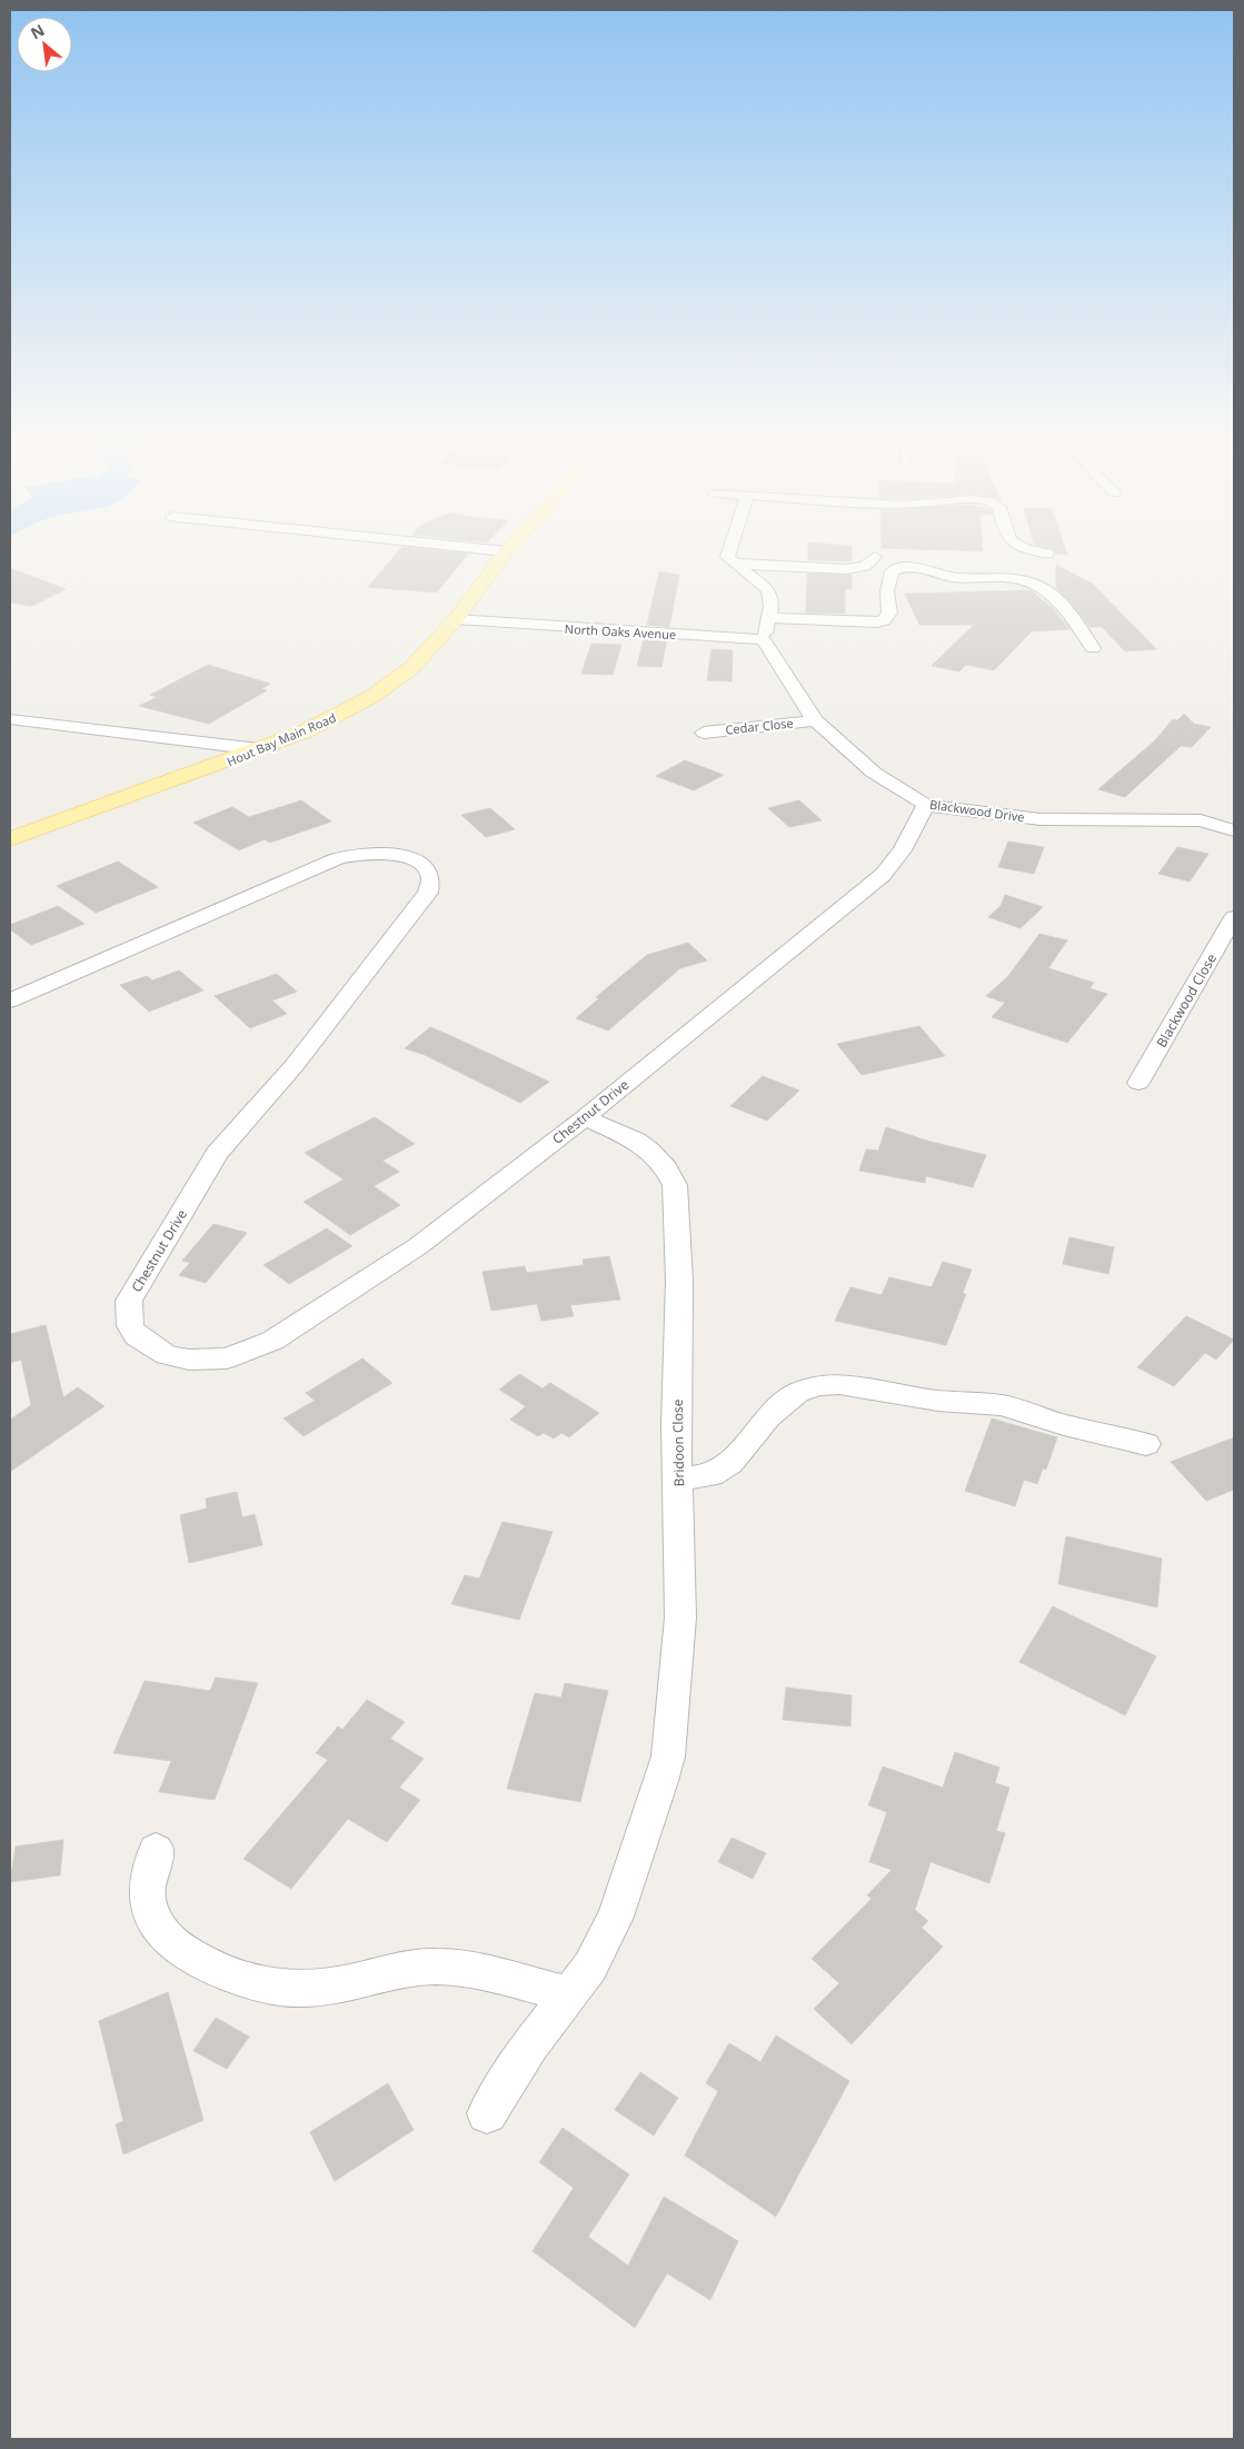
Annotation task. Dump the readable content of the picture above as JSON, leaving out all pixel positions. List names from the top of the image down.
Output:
{
  "streets": {
    "main road": ["Hout Bay Main Road"],
    "street": [
      "North Oaks Avenue",
      "Cedar Close",
      "Blackwood Drive",
      "Blackwood Close",
      "Chestnut Drive",
      "Bridoon Close"
    ]
  },
  "crossings": [
    ["North Oaks Avenue", "Hout Bay Main Road"],
    ["North Oaks Avenue", "Blackwood Drive"],
    ["Cedar Close", "Blackwood Drive"],
    ["Blackwood Drive", "Chestnut Drive"],
    ["Chestnut Drive", "Bridoon Close"]
  ],
  "north": "top left"
}
